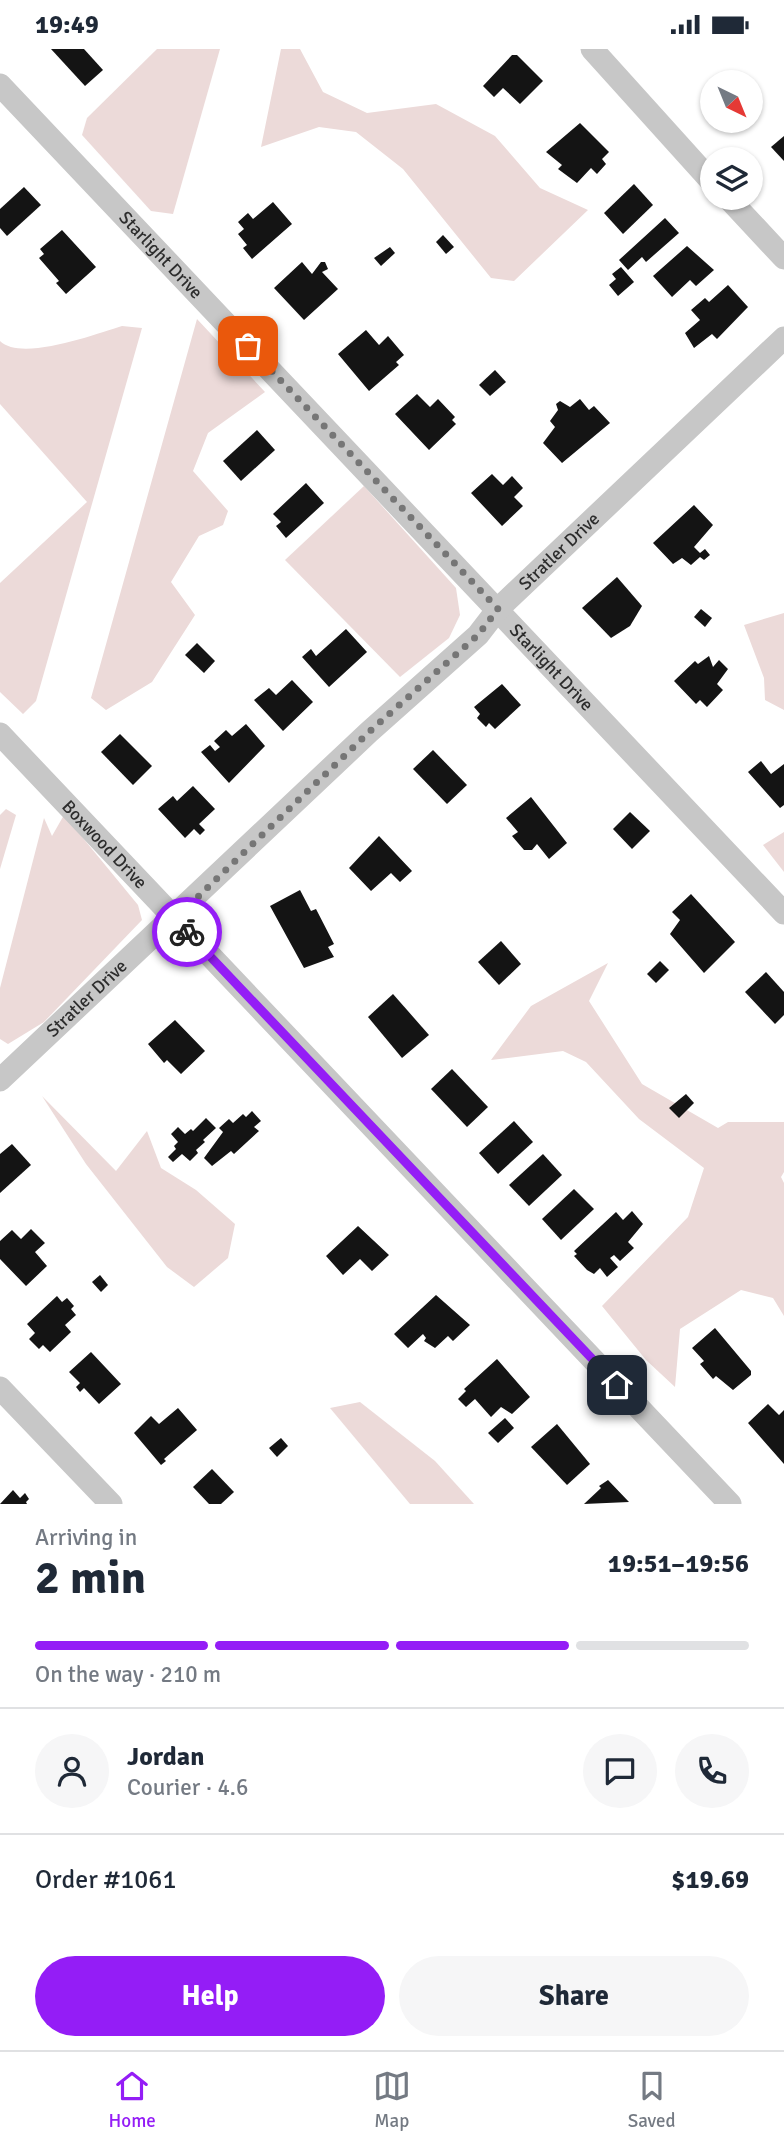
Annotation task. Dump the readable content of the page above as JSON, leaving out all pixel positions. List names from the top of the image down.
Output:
{
  "streets": {
    "street": ["Starlight Drive", "Stratler Drive", "Boxwood Drive"]
  },
  "crossings": [
    ["Starlight Drive", "Stratler Drive"],
    ["Stratler Drive", "Boxwood Drive"]
  ],
  "north": "bottom right",
  "page": {
    "status": "19:49",
    "heading": ["2 min", "Arriving in", "19:51–19:56"],
    "panel": [
      "Jordan",
      "Courier · 4.6",
      "Order #1061",
      "$19.69"
    ],
    "bar": "On the way · 210 m",
    "buttons": ["Help", "Share"],
    "tabs": ["Home", "Map", "Saved"]
  }
}
